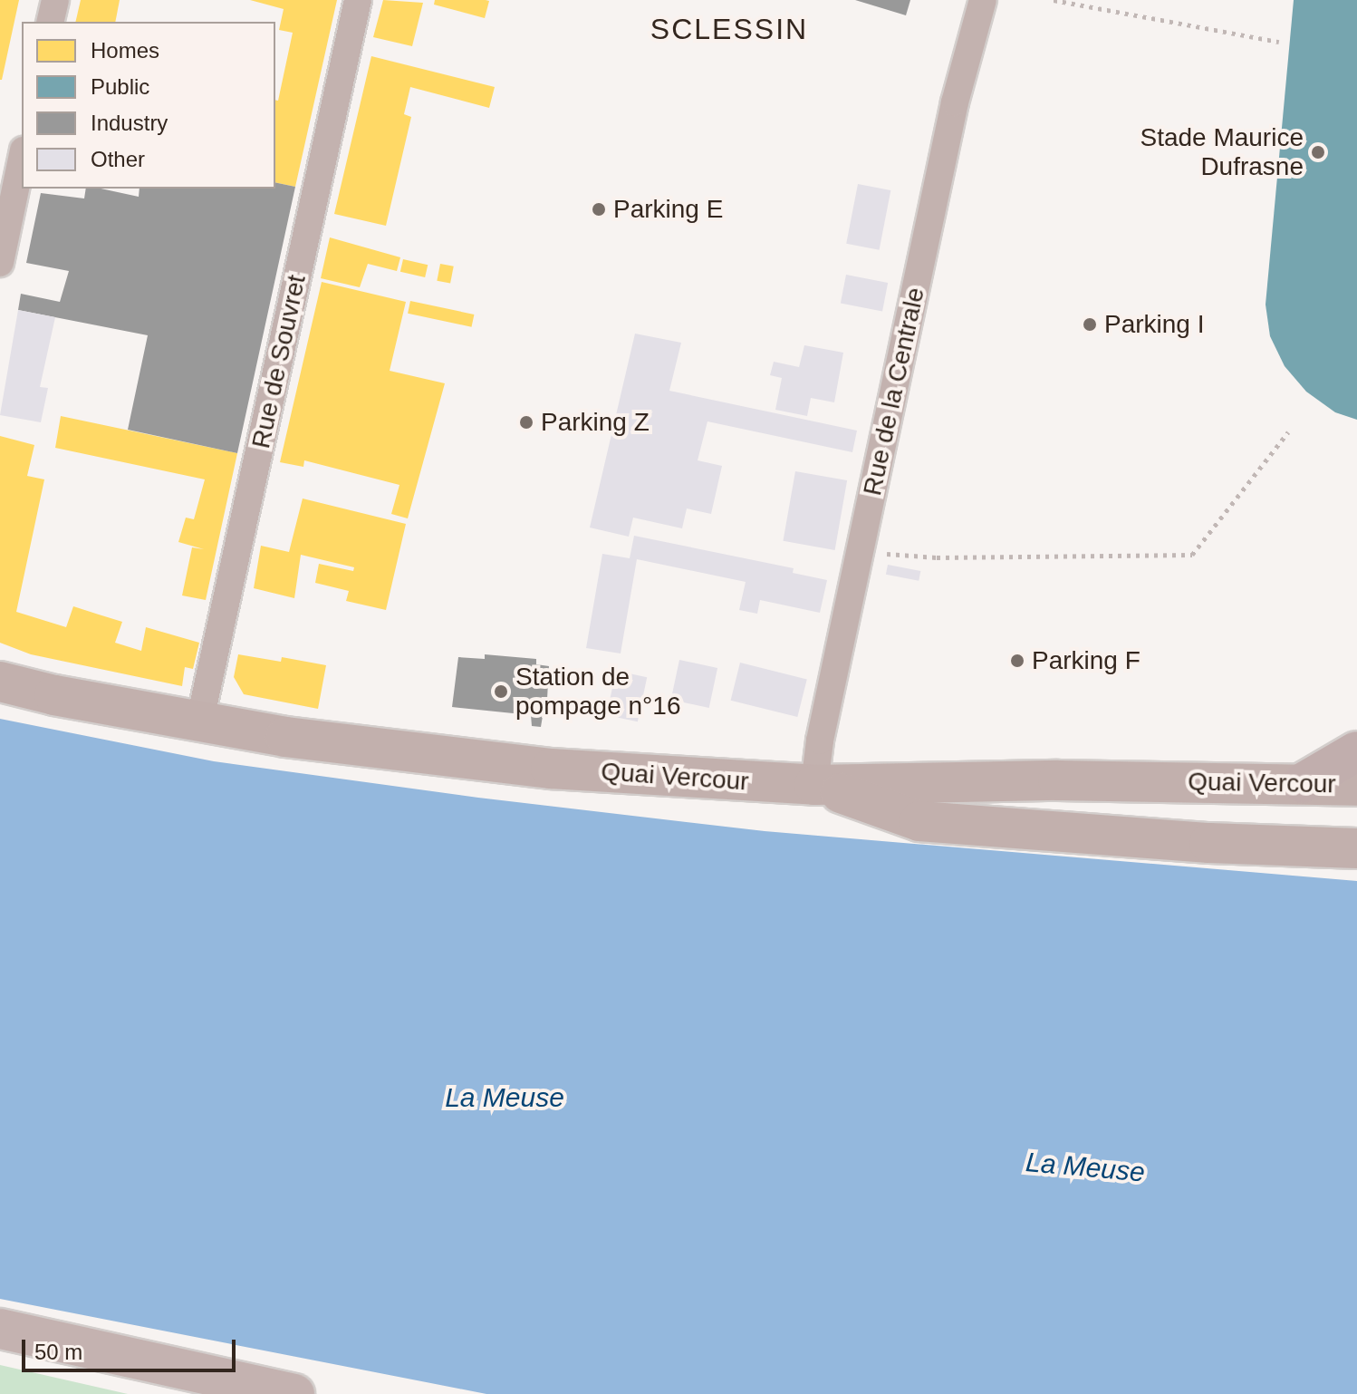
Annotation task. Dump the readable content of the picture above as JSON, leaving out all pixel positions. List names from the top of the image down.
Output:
{
  "streets": {
    "main road": ["Quai Vercour"],
    "street": ["Rue de Souvret", "Rue de la Centrale"]
  },
  "crossings": [
    ["Rue de Souvret", "Quai Vercour"],
    ["Rue de la Centrale", "Quai Vercour"]
  ],
  "districts": ["SCLESSIN"],
  "water": ["La Meuse"],
  "places": [
    "Stade Maurice Dufrasne",
    "Parking E",
    "Parking I",
    "Parking Z",
    "Parking F",
    "Station de pompage n°16"
  ],
  "legend": [
    "Homes",
    "Public",
    "Industry",
    "Other"
  ],
  "scale_bar": "50 m"
}
